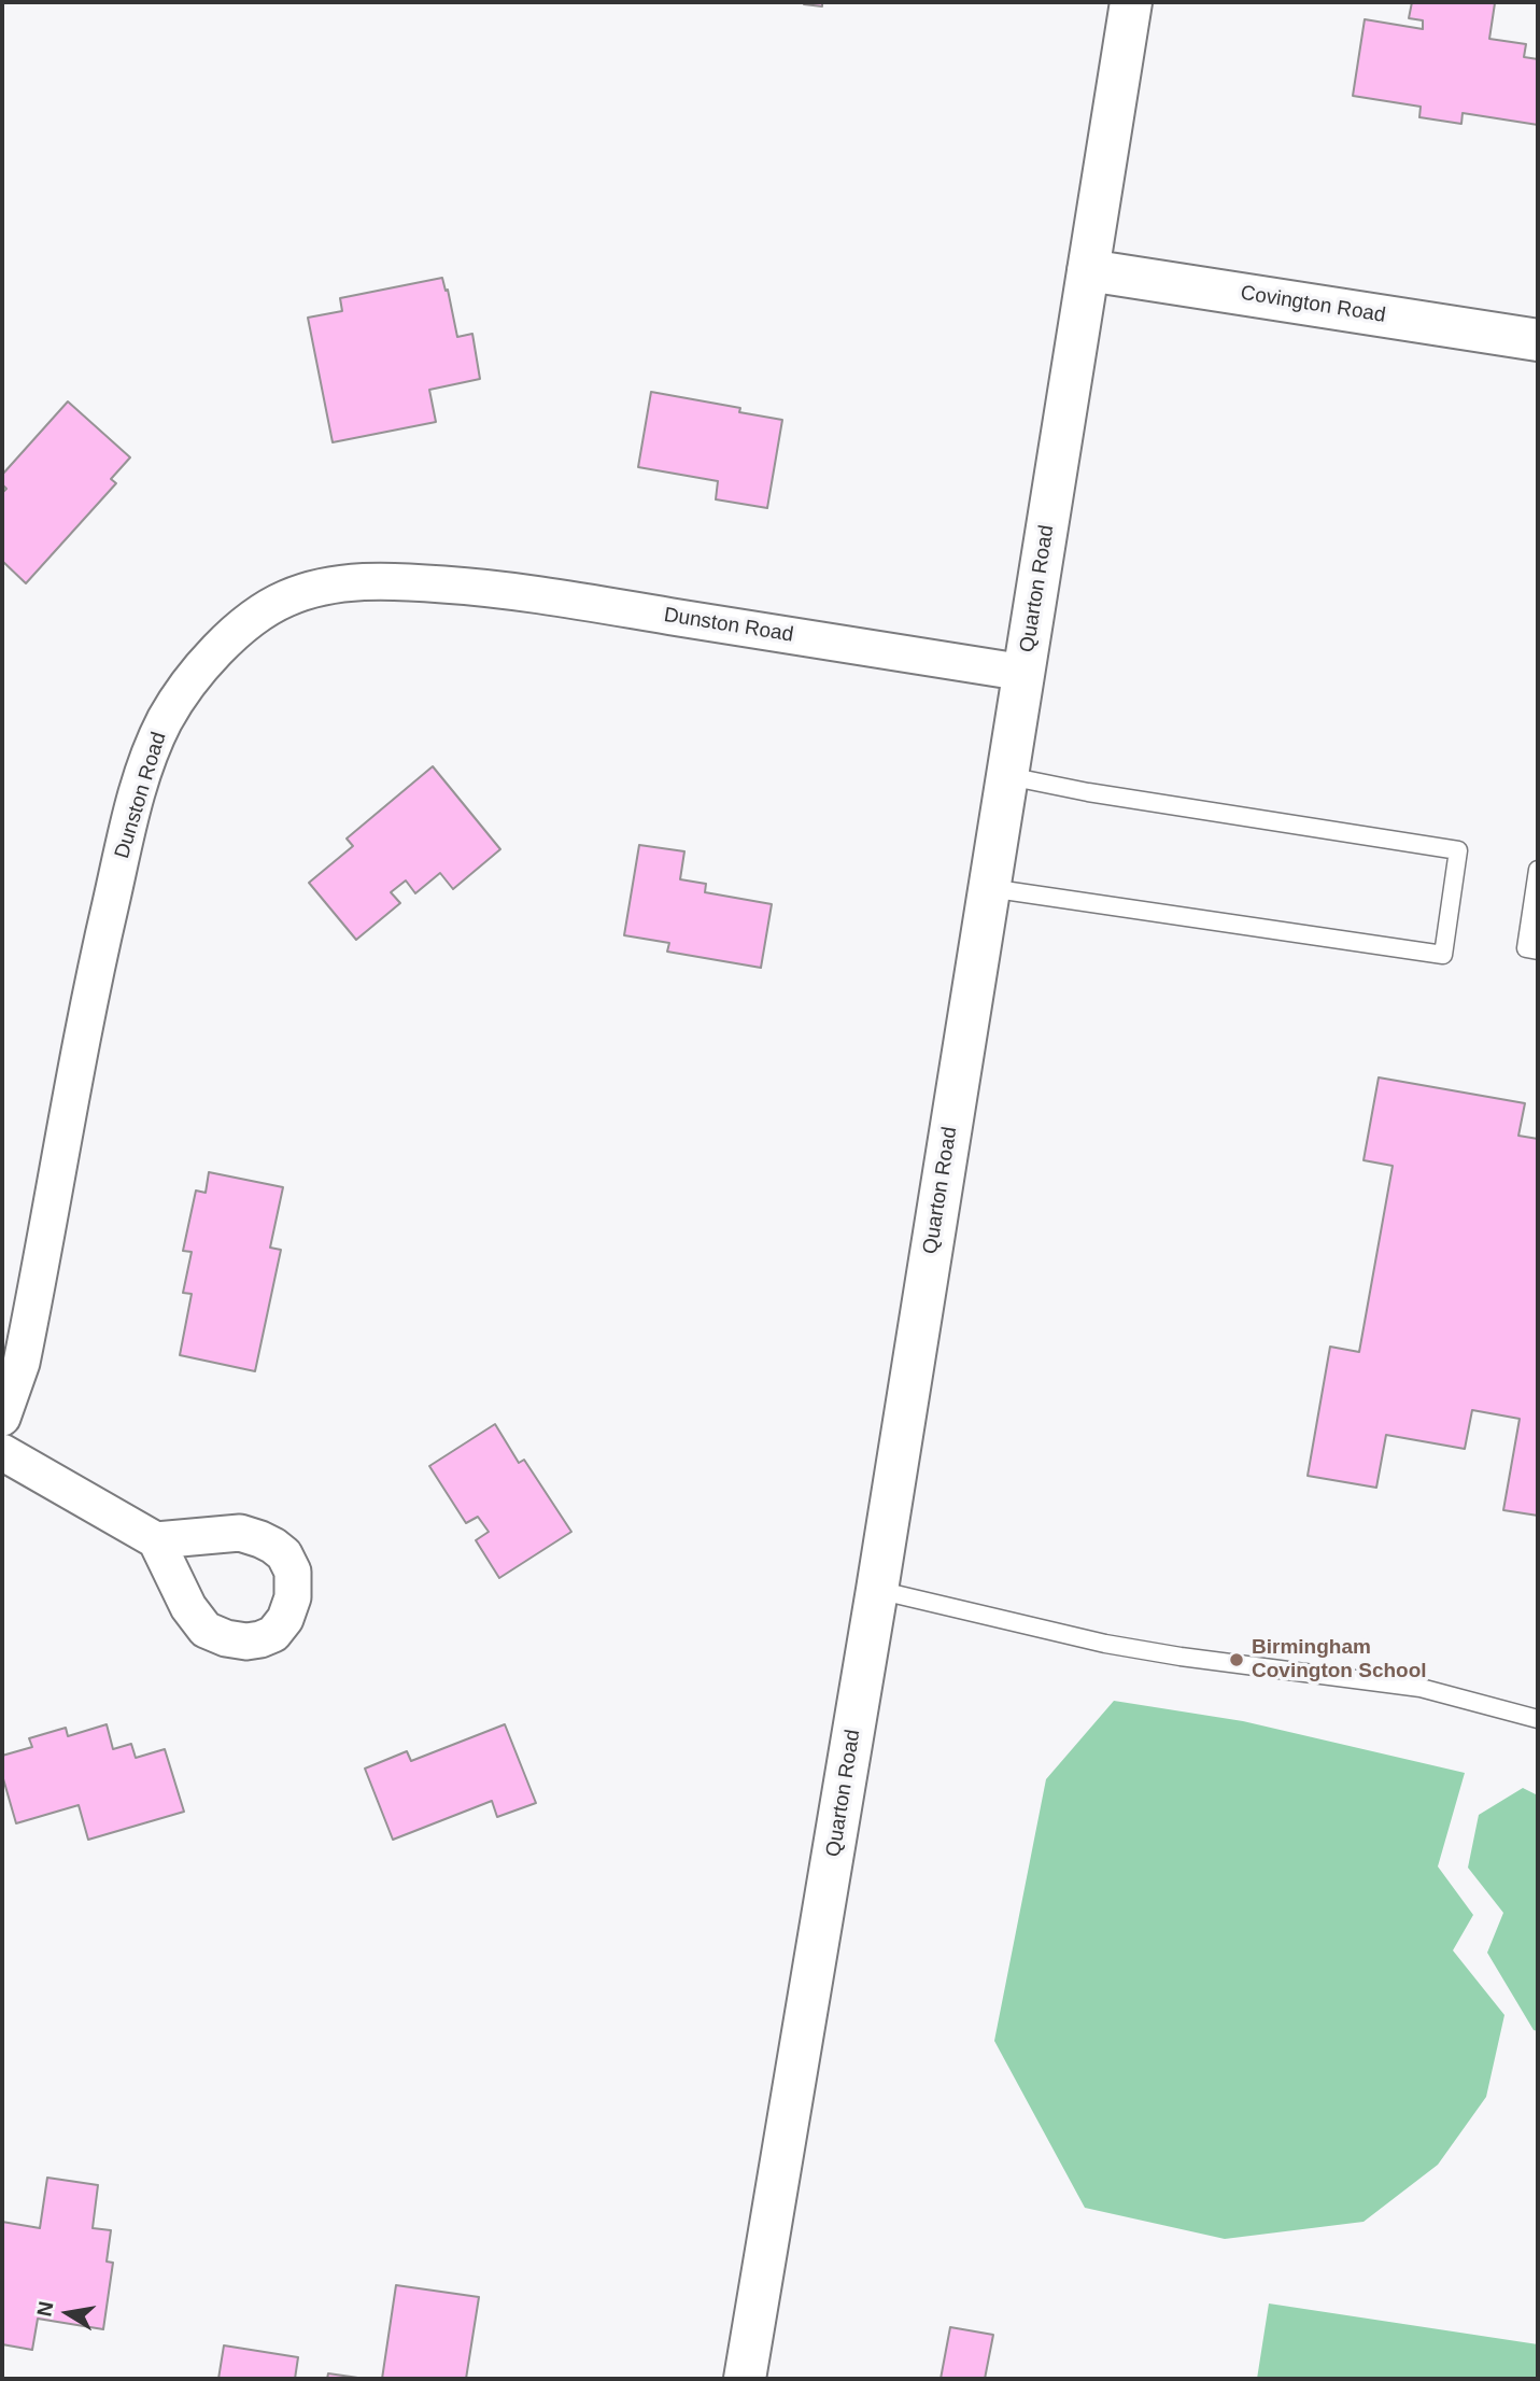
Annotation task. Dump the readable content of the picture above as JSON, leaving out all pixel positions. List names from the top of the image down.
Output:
{
  "streets": {
    "street": ["Covington Road", "Quarton Road", "Dunston Road"]
  },
  "crossings": [
    ["Covington Road", "Quarton Road"],
    ["Quarton Road", "Dunston Road"]
  ],
  "places": ["Birmingham Covington School"],
  "north": "left"
}
